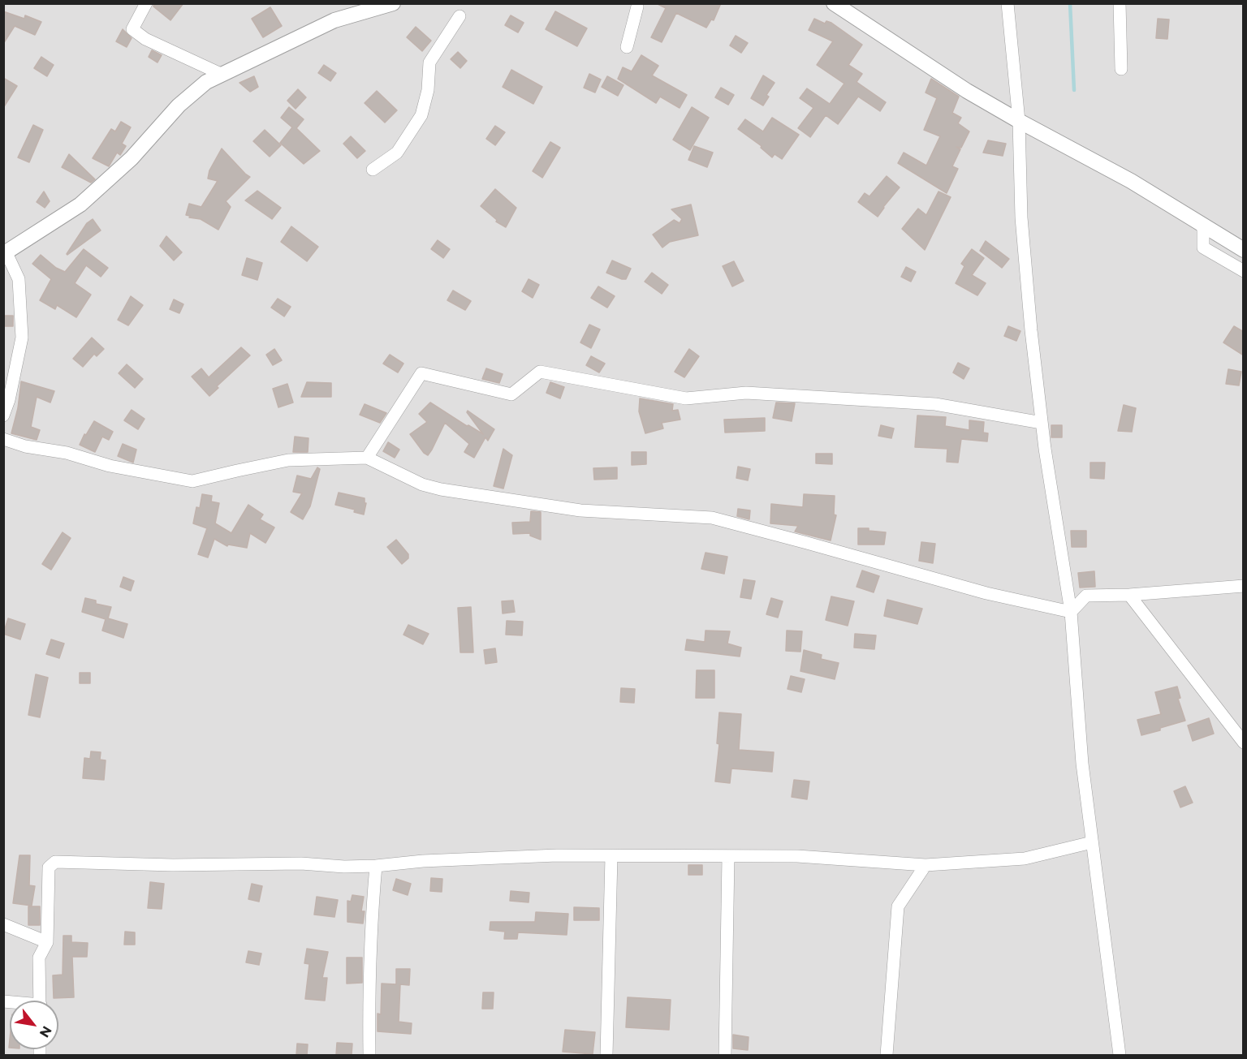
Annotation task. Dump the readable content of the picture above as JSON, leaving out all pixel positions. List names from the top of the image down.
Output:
{
  "north": "bottom right"
}
